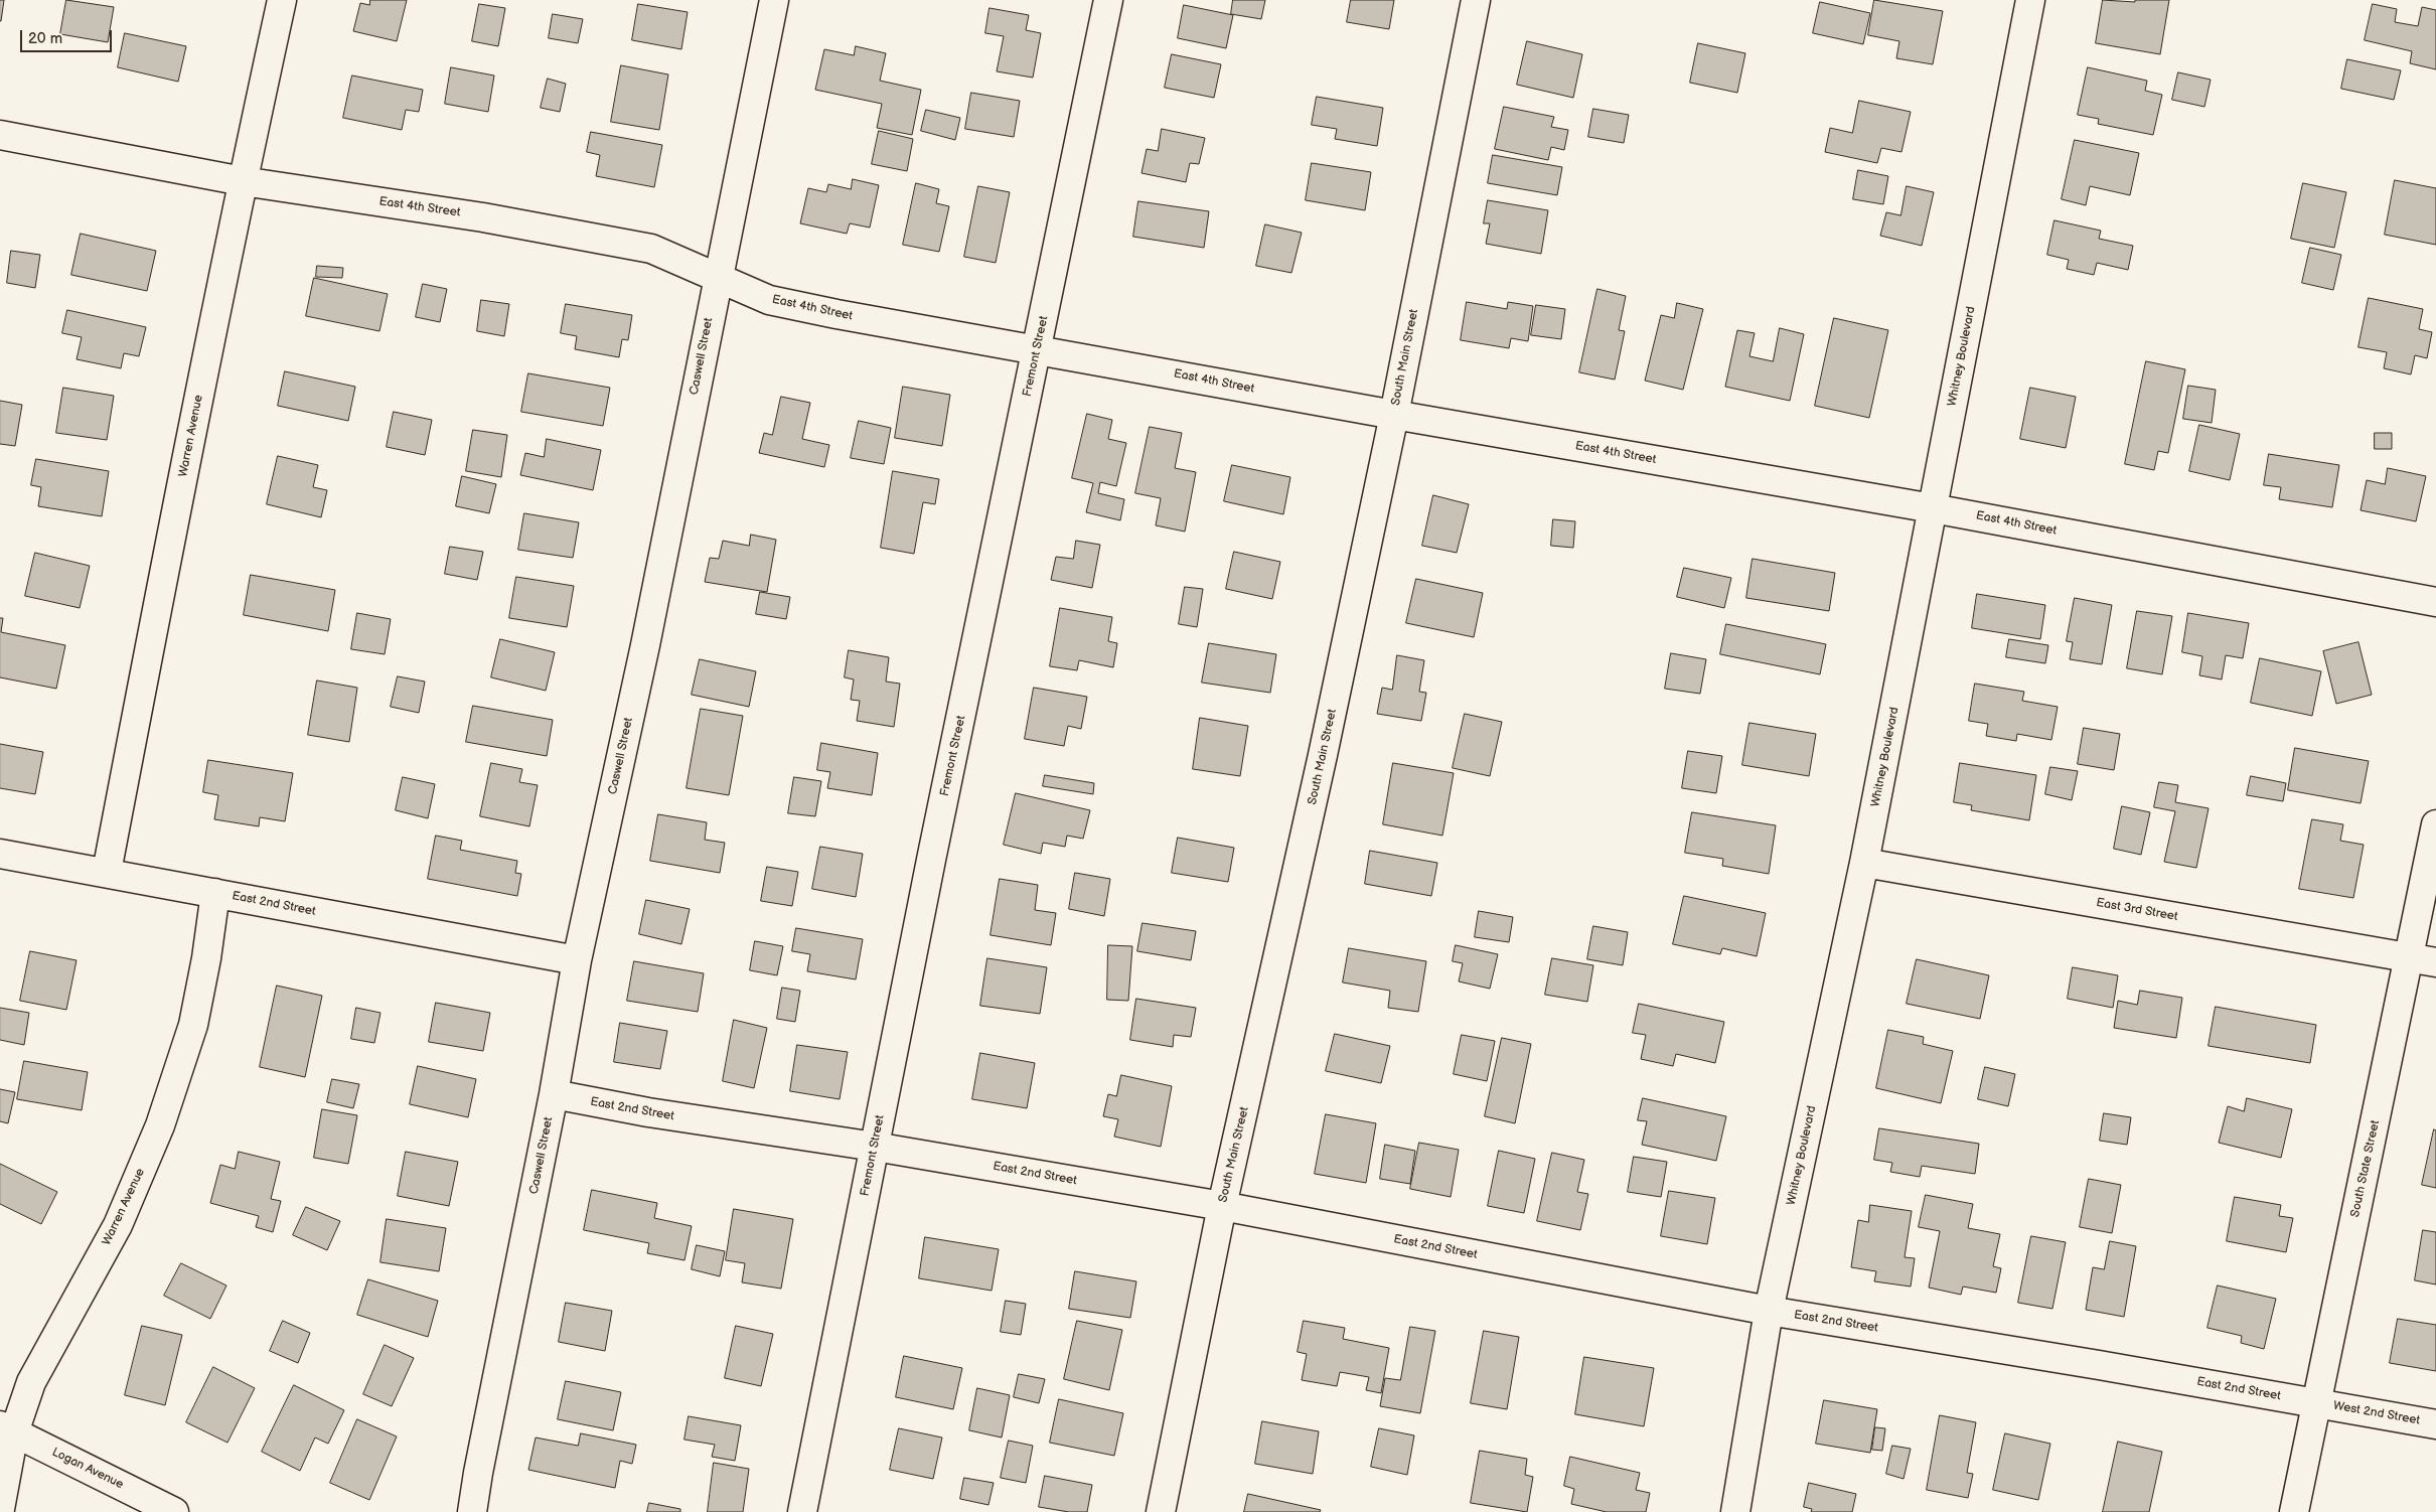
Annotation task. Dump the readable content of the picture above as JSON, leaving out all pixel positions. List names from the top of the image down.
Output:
{
  "streets": {
    "street": [
      "East 4th Street",
      "Caswell Street",
      "Fremont Street",
      "Whitney Boulevard",
      "South Main Street",
      "Warren Avenue",
      "East 2nd Street",
      "East 3rd Street",
      "South State Street",
      "West 2nd Street",
      "Logan Avenue"
    ]
  },
  "crossings": [
    ["East 4th Street", "Caswell Street"],
    ["East 4th Street", "Fremont Street"],
    ["East 4th Street", "Whitney Boulevard"],
    ["East 4th Street", "South Main Street"],
    ["East 4th Street", "Warren Avenue"],
    ["Caswell Street", "East 2nd Street"],
    ["Fremont Street", "East 2nd Street"],
    ["Whitney Boulevard", "East 2nd Street"],
    ["Whitney Boulevard", "East 3rd Street"],
    ["South Main Street", "East 2nd Street"],
    ["Warren Avenue", "East 2nd Street"],
    ["Warren Avenue", "Logan Avenue"],
    ["East 2nd Street", "South State Street"],
    ["East 2nd Street", "West 2nd Street"],
    ["East 3rd Street", "South State Street"],
    ["South State Street", "West 2nd Street"]
  ],
  "scale_bar": "20 m"
}
